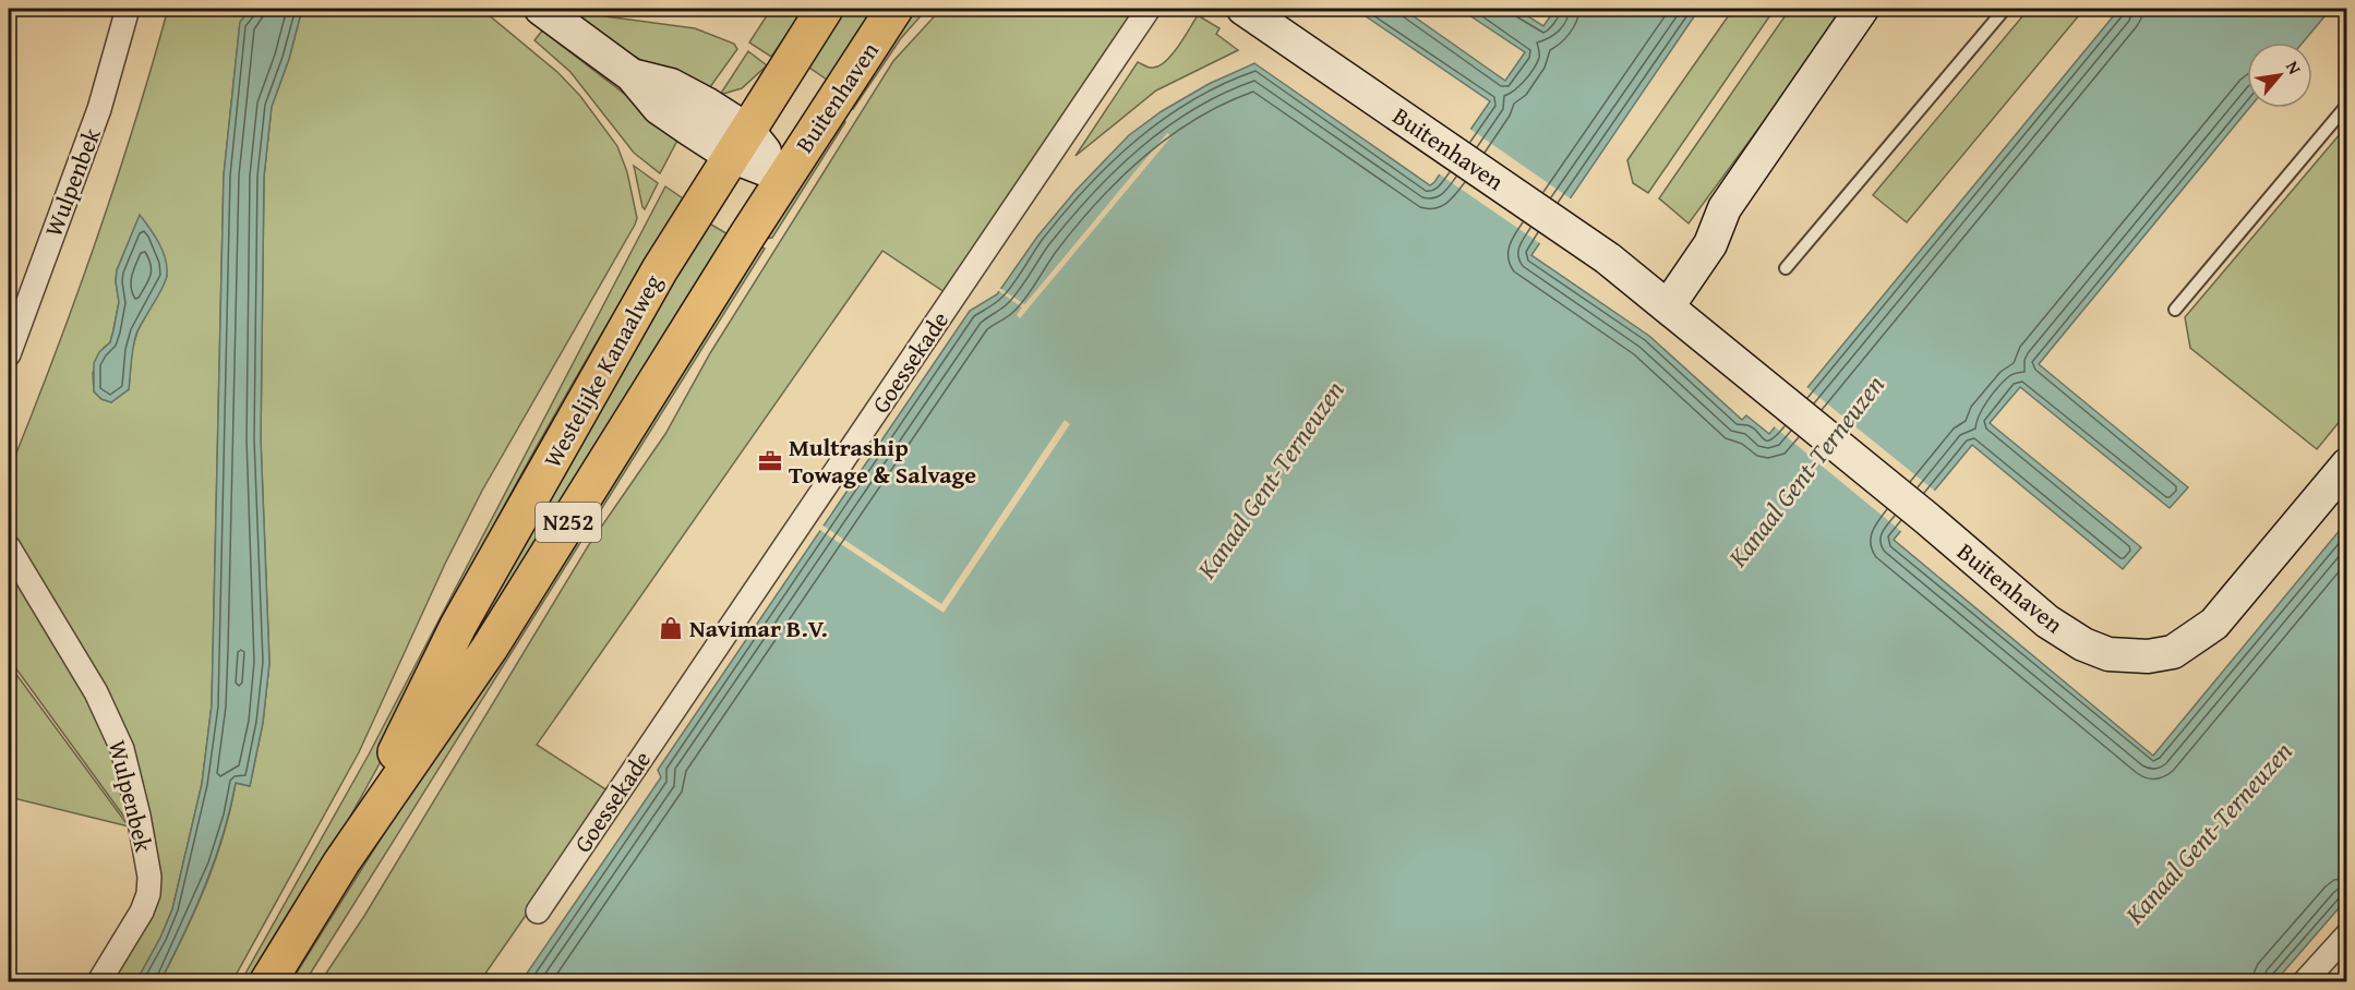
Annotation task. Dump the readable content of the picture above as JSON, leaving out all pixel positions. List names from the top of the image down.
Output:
{
  "streets": {
    "main road": ["Buitenhaven", "Westelijke Kanaalweg", "N252"],
    "street": ["Wulpenbek", "Goessekade"]
  },
  "crossings": [
    ["Buitenhaven", "Westelijke Kanaalweg"],
    ["Westelijke Kanaalweg", "N252"]
  ],
  "water": ["Kanaal Gent-Terneuzen"],
  "places": {
    "office": ["Multraship Towage & Salvage"],
    "shop": ["Navimar B.V."]
  },
  "north": "top right"
}
